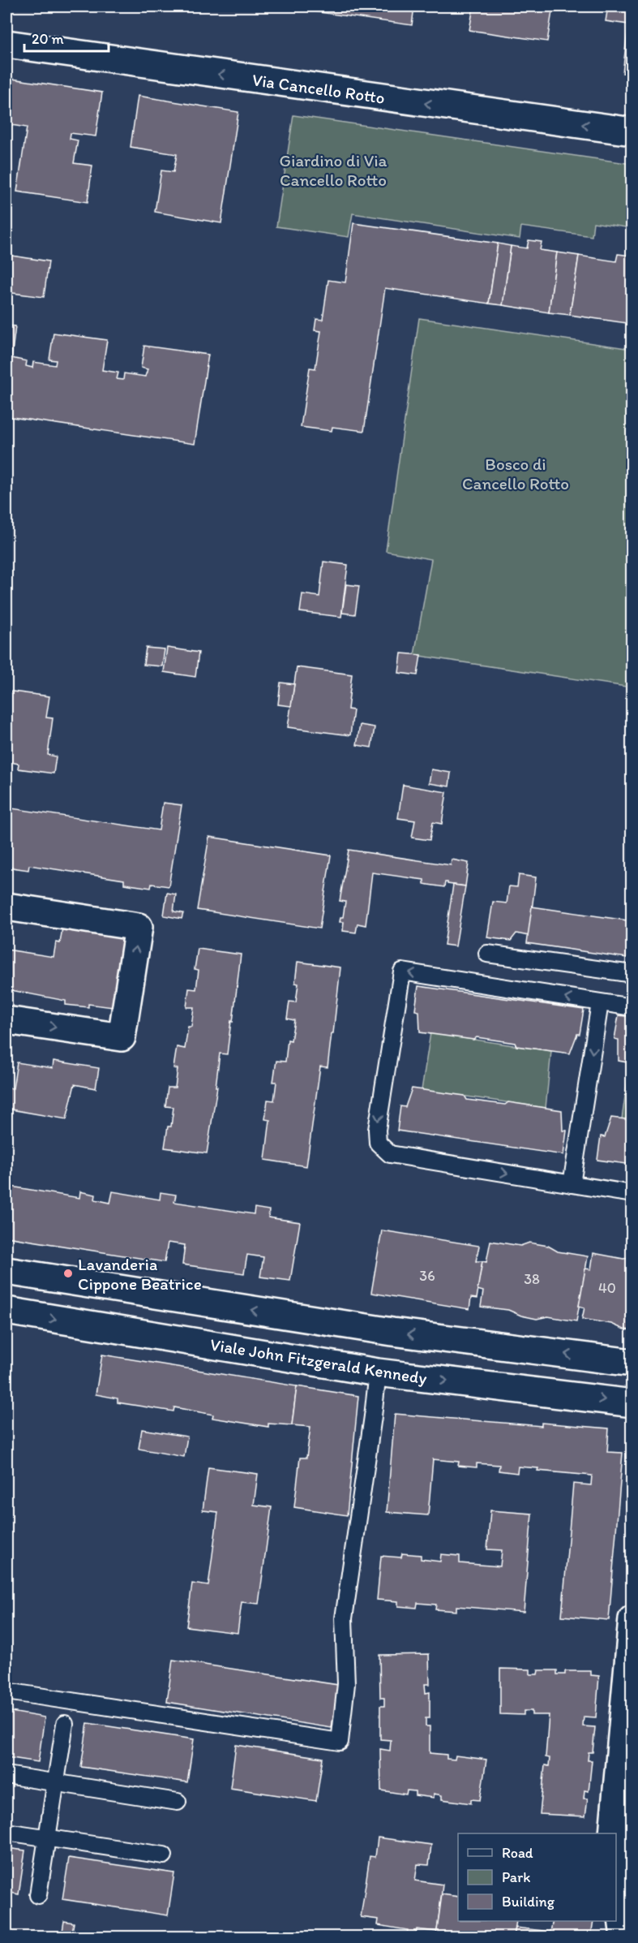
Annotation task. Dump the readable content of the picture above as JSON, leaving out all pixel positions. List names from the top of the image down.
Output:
{
  "streets": {
    "street": ["Via Cancello Rotto", "Viale John Fitzgerald Kennedy"]
  },
  "one_way": ["Via Cancello Rotto"],
  "parks": ["Giardino di Via Cancello Rotto", "Bosco di Cancello Rotto"],
  "places": ["Lavanderia Cippone Beatrice"],
  "house_numbers": ["36", "38", "40"],
  "legend": ["Road", "Park", "Building"],
  "scale_bar": "20 m"
}
